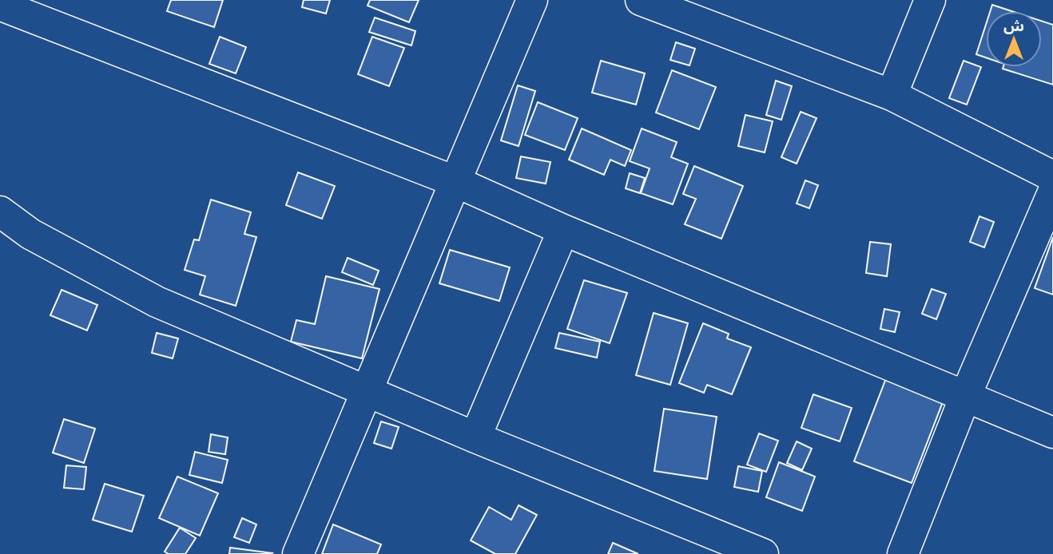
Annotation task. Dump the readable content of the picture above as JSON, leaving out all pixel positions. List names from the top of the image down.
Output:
{
  "north": "top"
}
